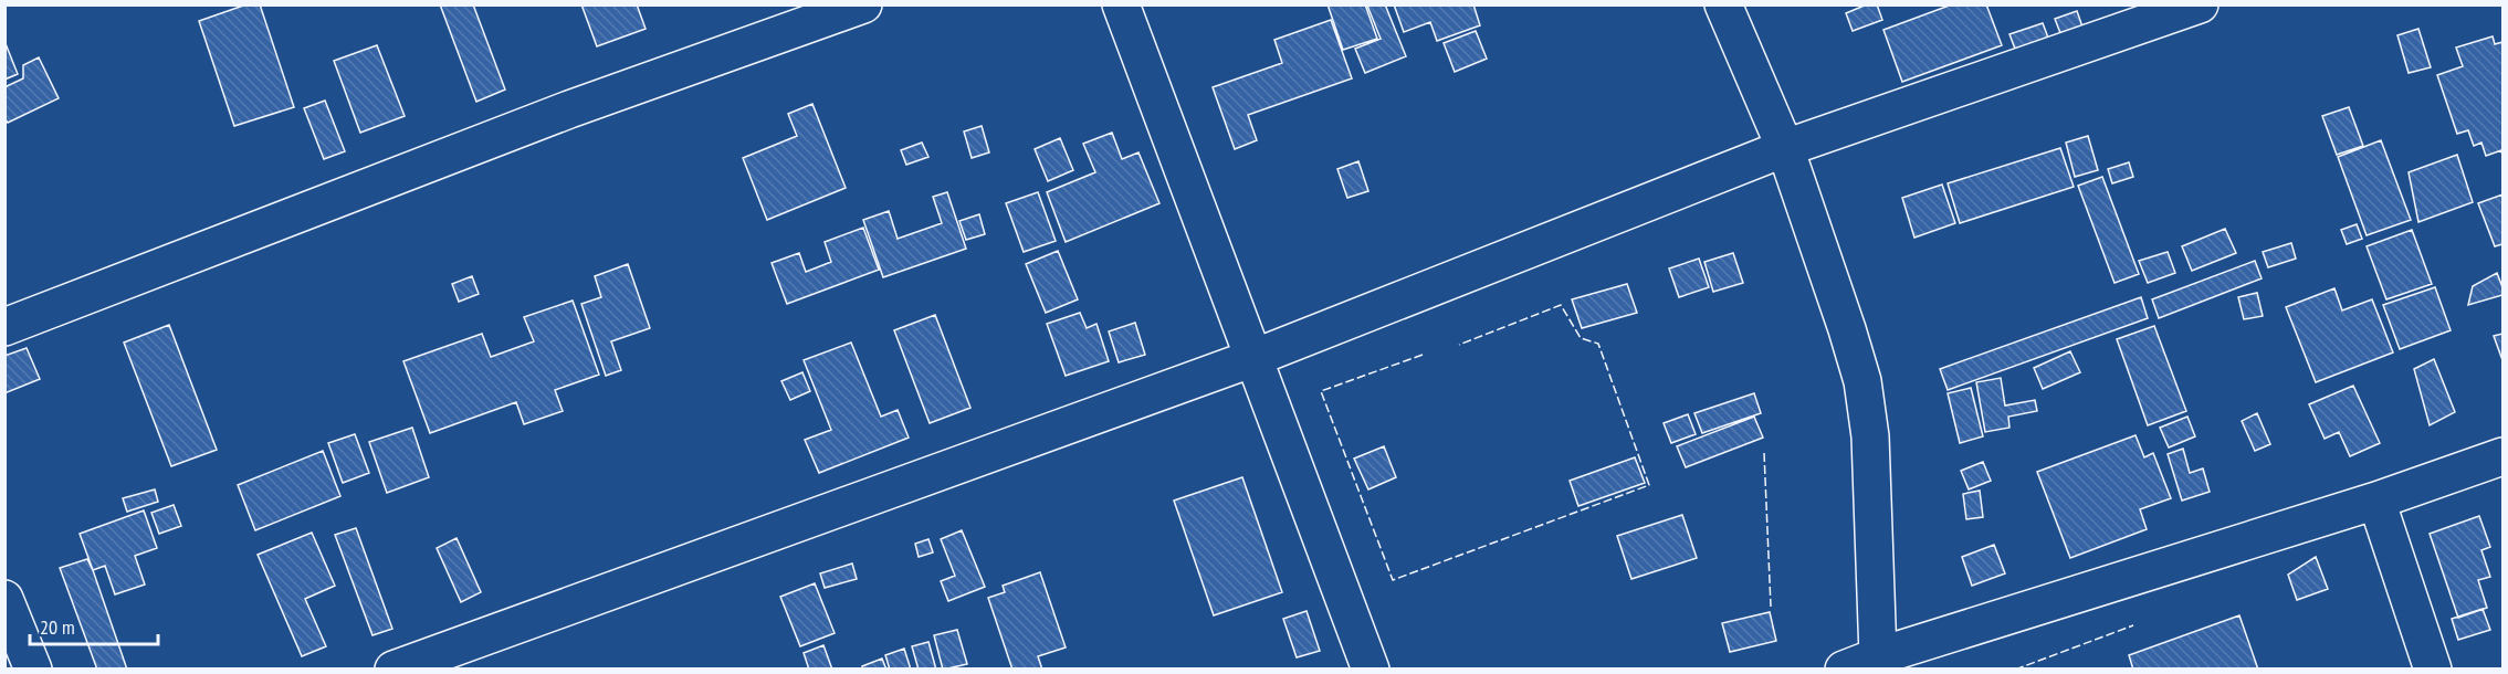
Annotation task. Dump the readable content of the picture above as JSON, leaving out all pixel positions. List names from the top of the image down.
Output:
{
  "scale_bar": "20 m"
}
